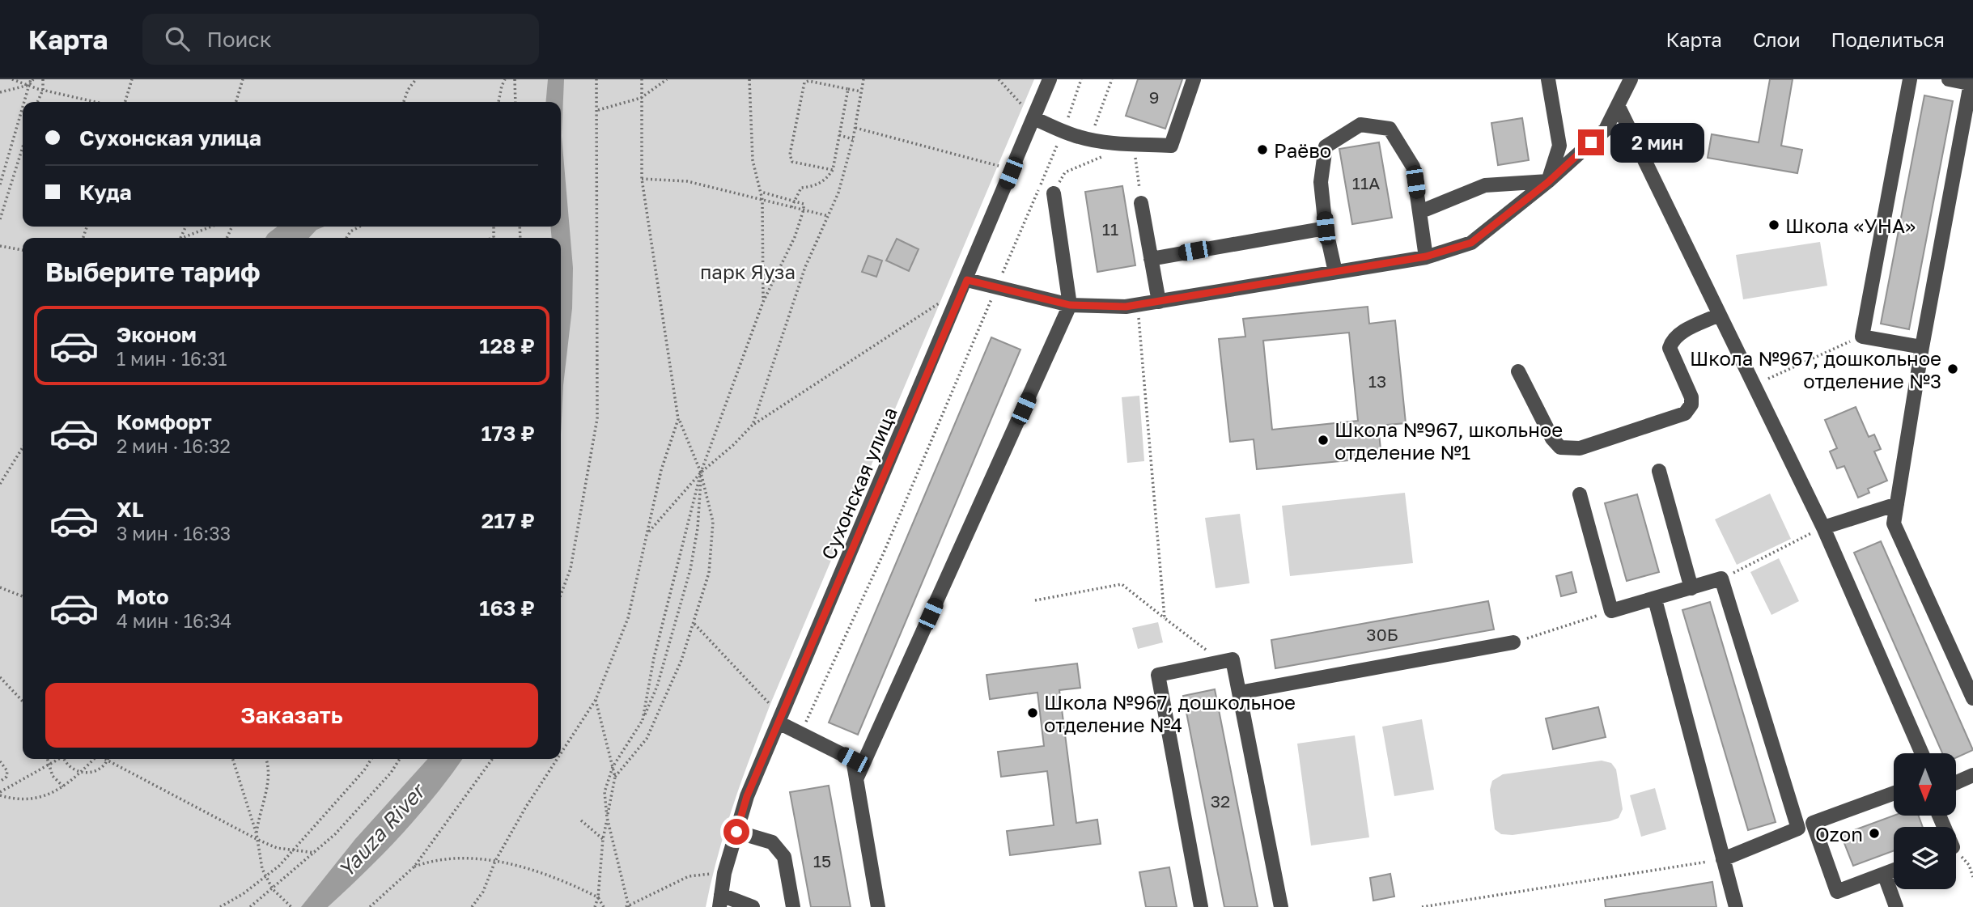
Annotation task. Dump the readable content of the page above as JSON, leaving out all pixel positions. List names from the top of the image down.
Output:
{
  "streets": {
    "street": ["Сухонская улица"]
  },
  "water": ["Yauza River"],
  "parks": ["парк Яуза"],
  "places": [
    "Раёво",
    "Школа «УНА»",
    "Школа №967, дошкольное отделение №3",
    "Школа №967, школьное отделение №1",
    "Школа №967, дошкольное отделение №4",
    "Ozon"
  ],
  "house_numbers": [
    "9",
    "11А",
    "11",
    "13",
    "30Б",
    "32",
    "15"
  ],
  "north": "bottom",
  "page": {
    "header": "Карта",
    "search": "Поиск",
    "nav": ["Карта", "Слои", "Поделиться"],
    "banner": ["Сухонская улица", "Куда"],
    "bubble": "2 мин",
    "heading": "Выберите тариф",
    "list": [
      {
        "name": "Эконом",
        "note": "1 мин · 16:31",
        "value": "128 ₽"
      },
      {
        "name": "Комфорт",
        "note": "2 мин · 16:32",
        "value": "173 ₽"
      },
      {
        "name": "XL",
        "note": "3 мин · 16:33",
        "value": "217 ₽"
      },
      {
        "name": "Moto",
        "note": "4 мин · 16:34",
        "value": "163 ₽"
      }
    ],
    "buttons": "Заказать"
  }
}
